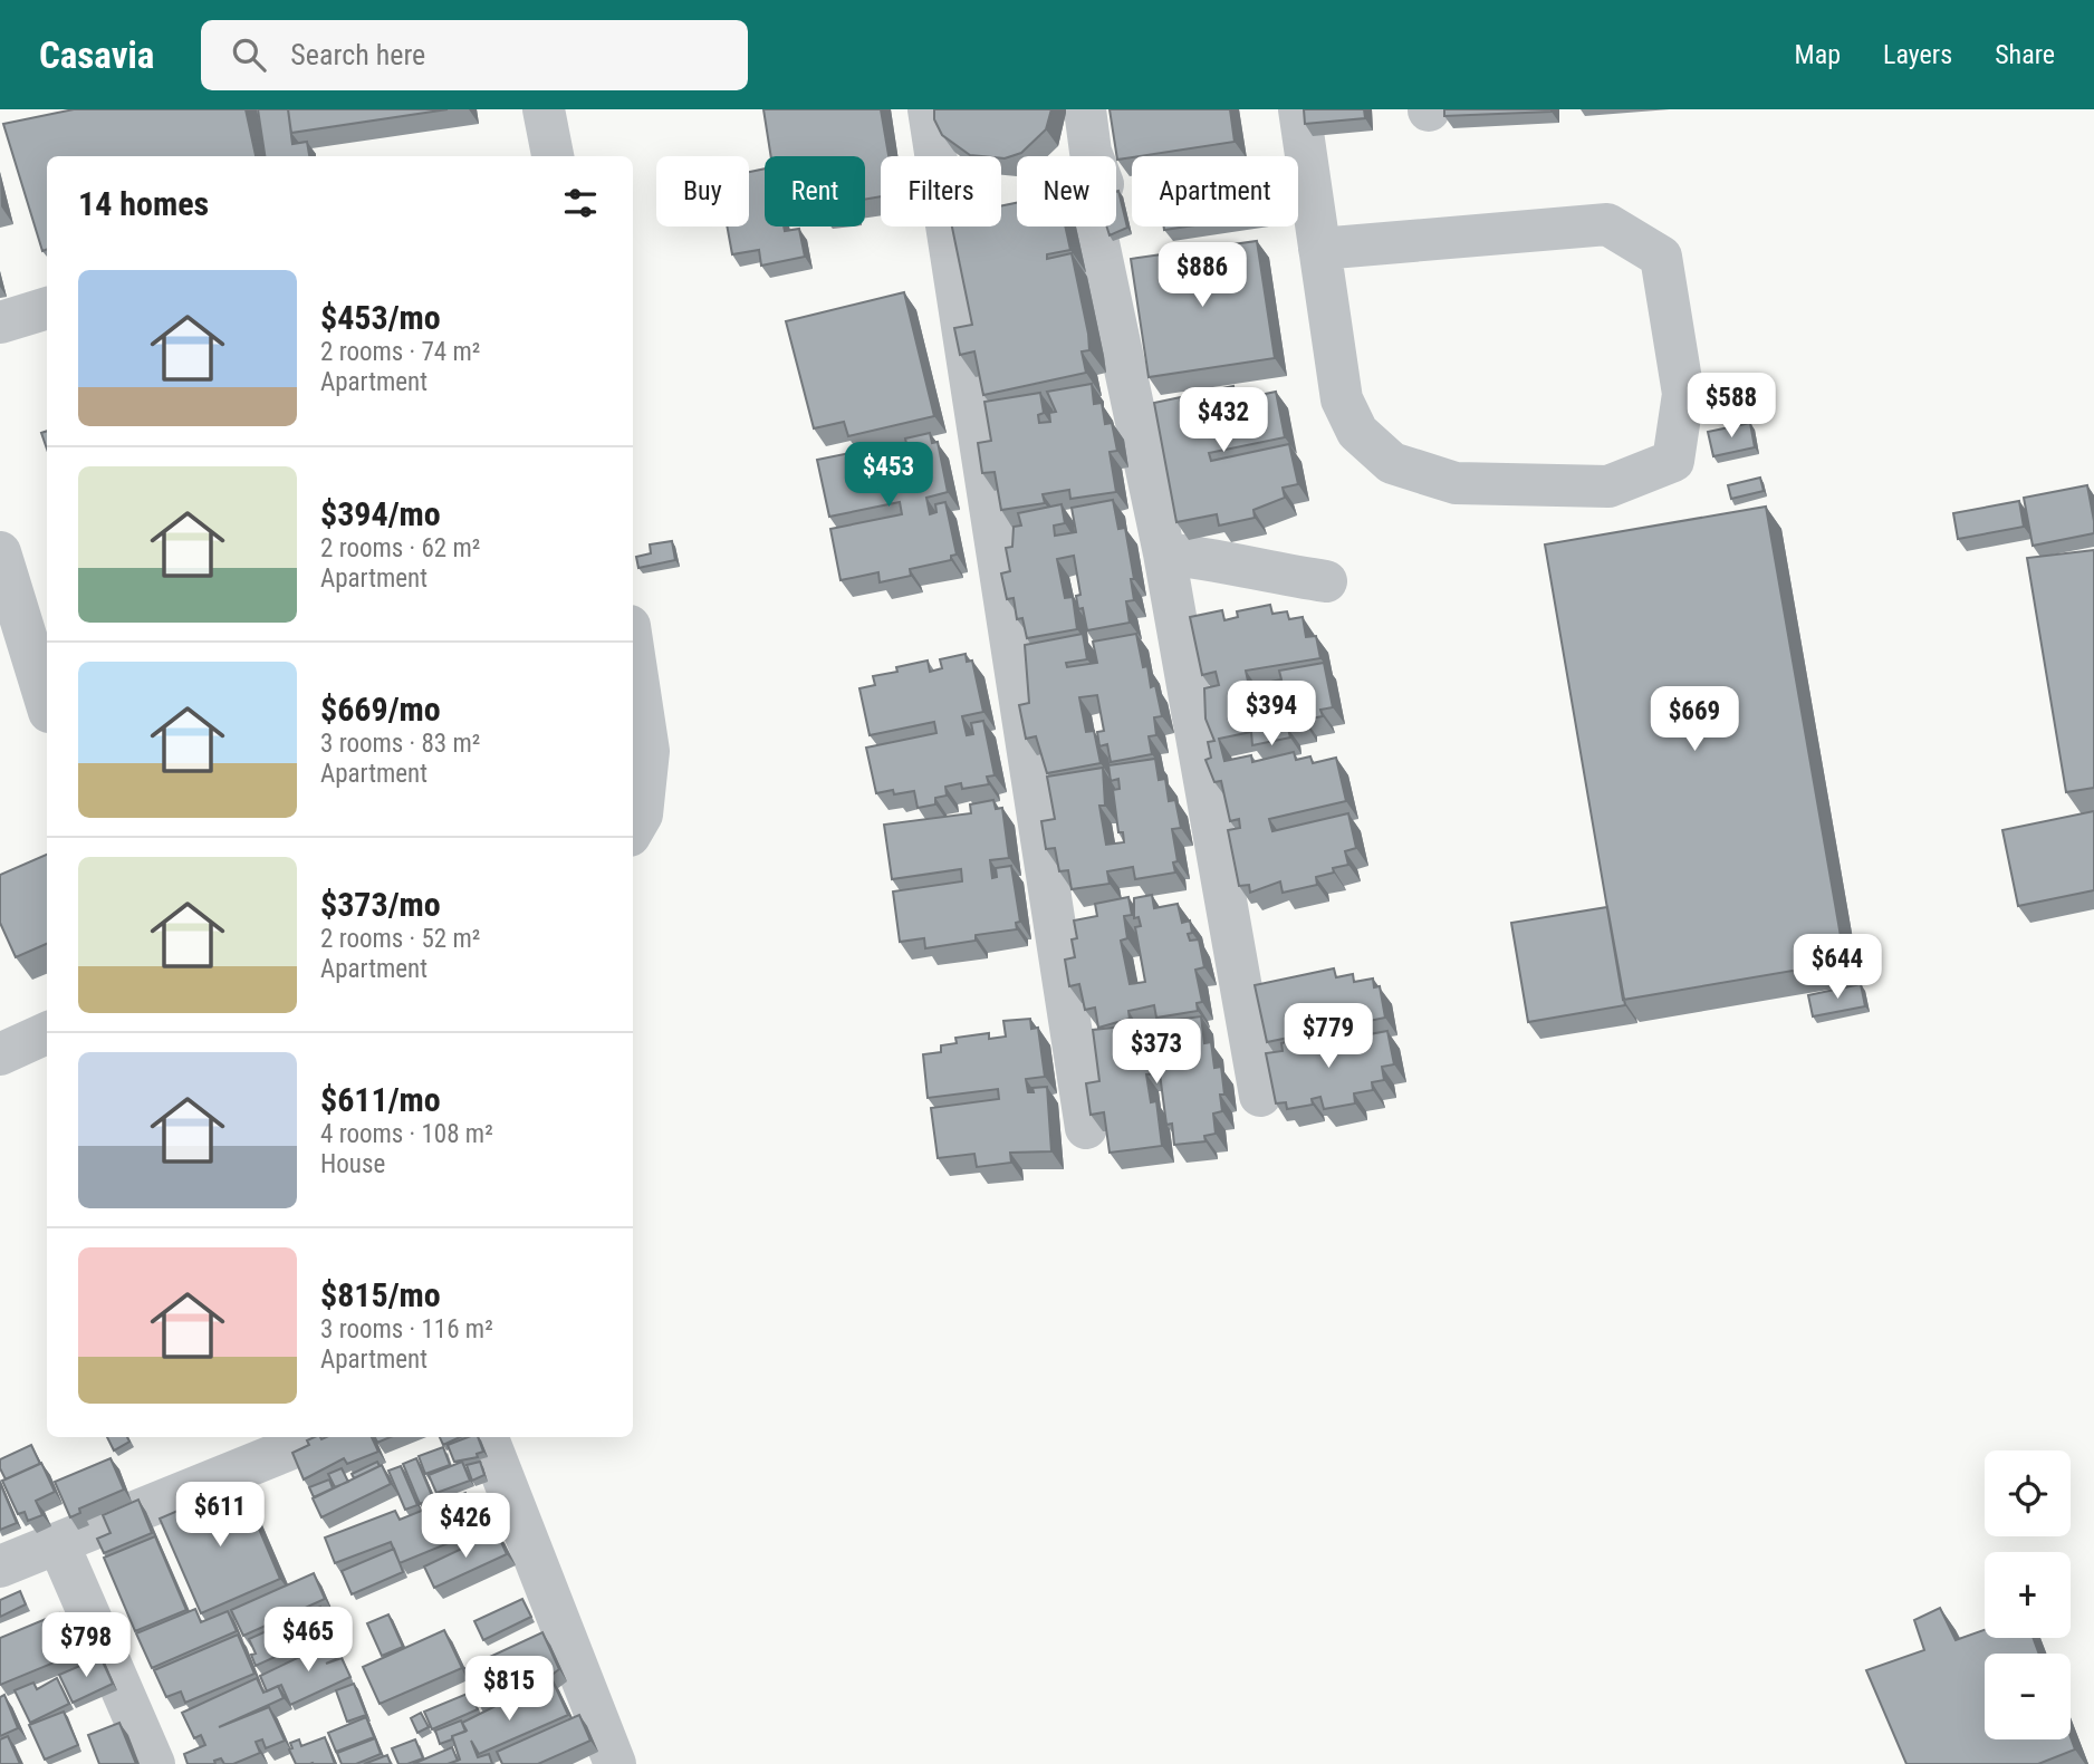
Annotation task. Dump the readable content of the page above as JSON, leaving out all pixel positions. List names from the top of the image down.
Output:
{
  "page": {
    "header": "Casavia",
    "search": "Search here",
    "nav": ["Map", "Layers", "Share"],
    "chip": [
      "Buy",
      "Rent",
      "Filters",
      "New",
      "Apartment"
    ],
    "heading": "14 homes",
    "price": [
      "$886",
      "$588",
      "$432",
      "$453",
      "$394",
      "$669",
      "$644",
      "$779",
      "$373",
      "$611",
      "$426",
      "$465",
      "$798",
      "$815"
    ],
    "list": [
      {
        "name": "$453/mo",
        "note": "2 rooms · 74 m² · Apartment"
      },
      {
        "name": "$394/mo",
        "note": "2 rooms · 62 m² · Apartment"
      },
      {
        "name": "$669/mo",
        "note": "3 rooms · 83 m² · Apartment"
      },
      {
        "name": "$373/mo",
        "note": "2 rooms · 52 m² · Apartment"
      },
      {
        "name": "$611/mo",
        "note": "4 rooms · 108 m² · House"
      },
      {
        "name": "$815/mo",
        "note": "3 rooms · 116 m² · Apartment"
      }
    ],
    "map_buttons": ["+", "−"]
  }
}
